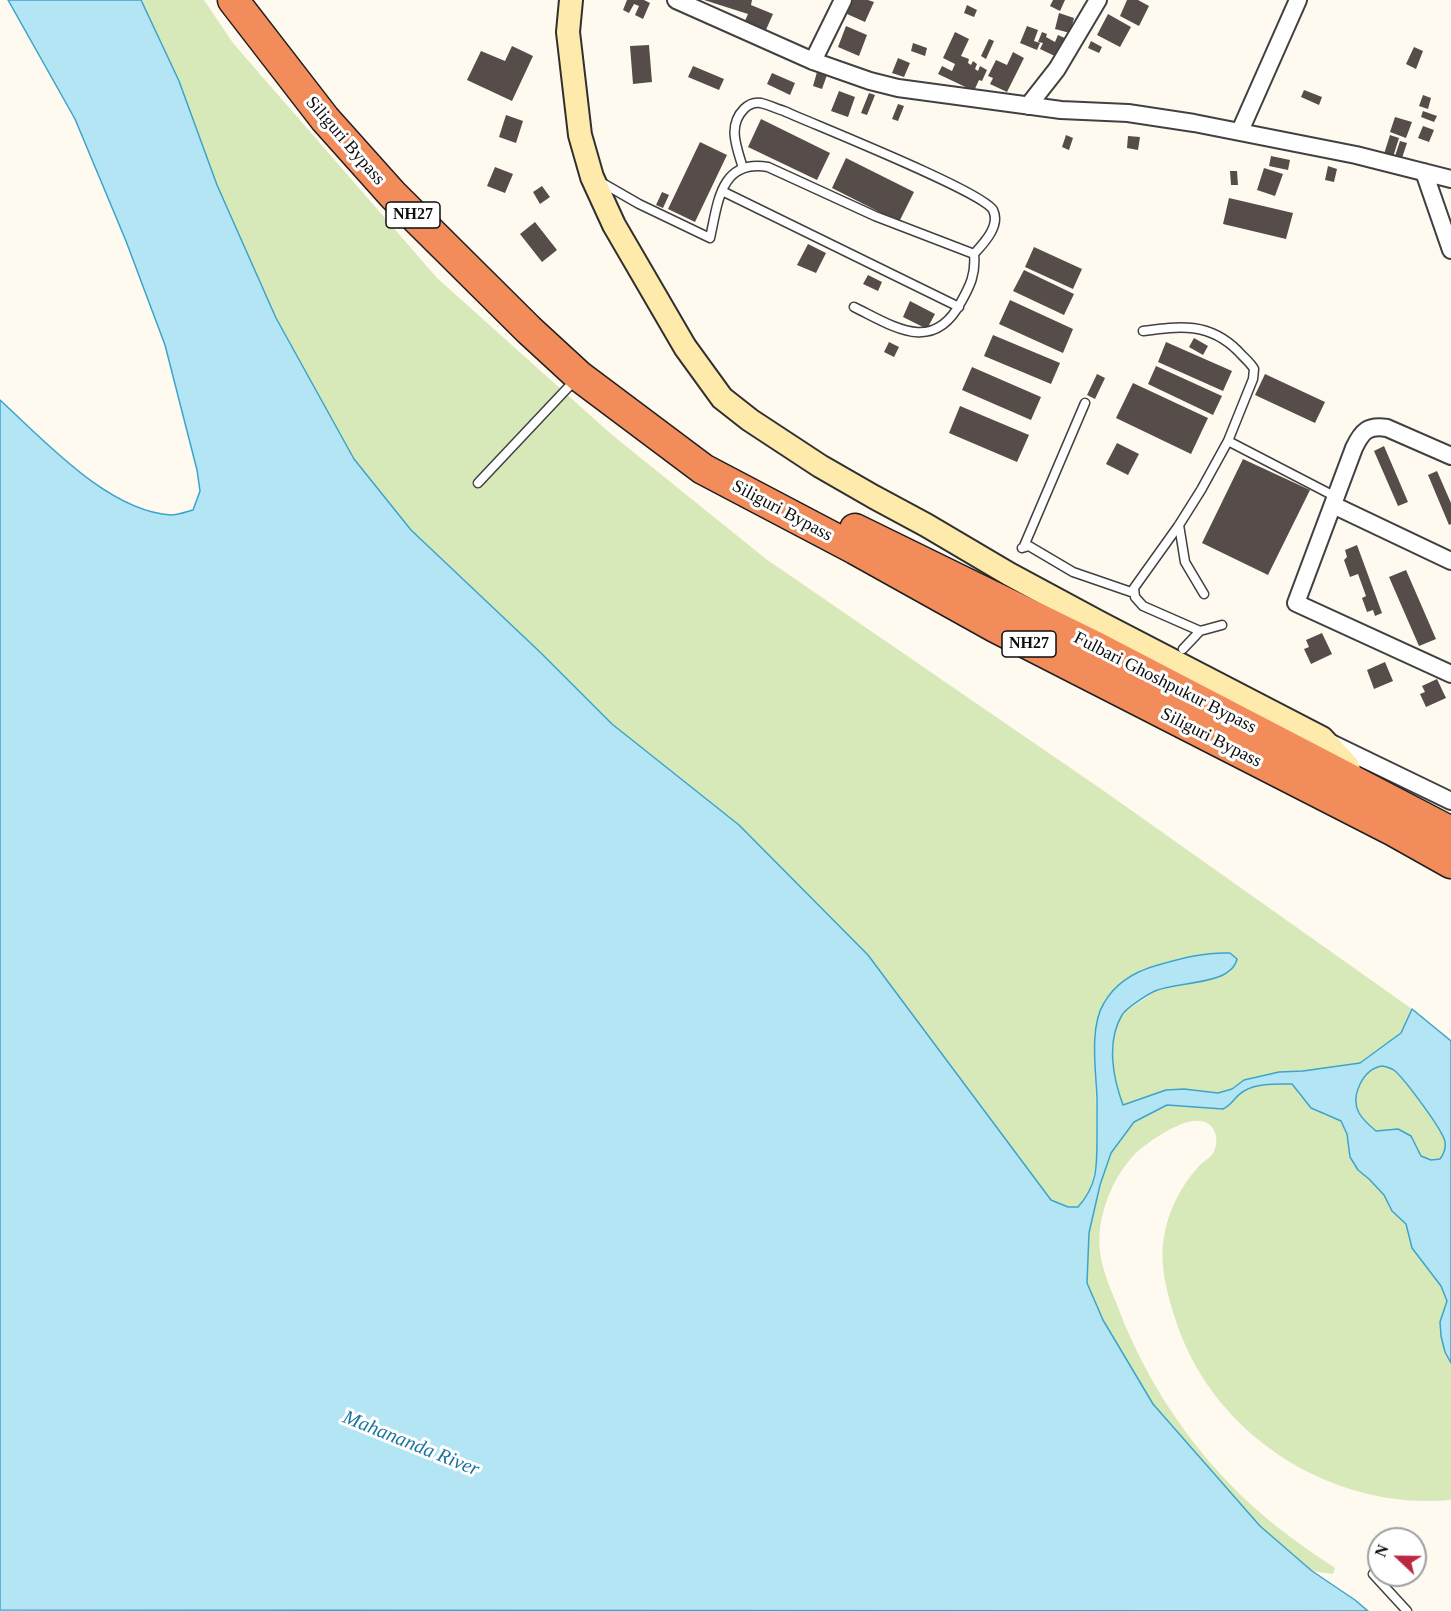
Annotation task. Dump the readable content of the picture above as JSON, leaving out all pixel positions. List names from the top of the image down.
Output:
{
  "streets": {
    "highway": ["Siliguri Bypass", "NH27", "Fulbari Ghoshpukur Bypass"]
  },
  "crossings": [
    ["Siliguri Bypass", "Fulbari Ghoshpukur Bypass"]
  ],
  "water": ["Mahananda River"],
  "north": "left"
}
